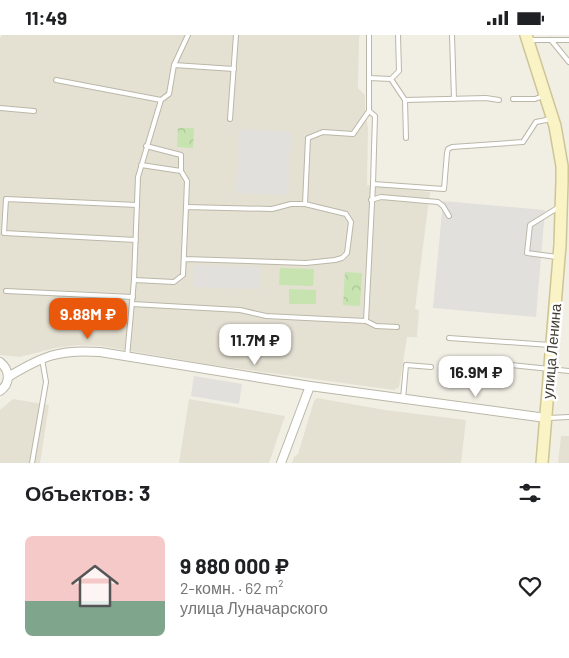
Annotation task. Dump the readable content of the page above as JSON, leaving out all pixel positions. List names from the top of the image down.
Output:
{
  "streets": {
    "main road": ["улица Ленина"]
  },
  "page": {
    "status": "11:49",
    "price": ["9.88M ₽", "11.7M ₽", "16.9M ₽"],
    "heading": "Объектов: 3",
    "list": [
      {
        "name": "9 880 000 ₽",
        "note": "2-комн. · 62 m² · улица Луначарского"
      }
    ]
  }
}
